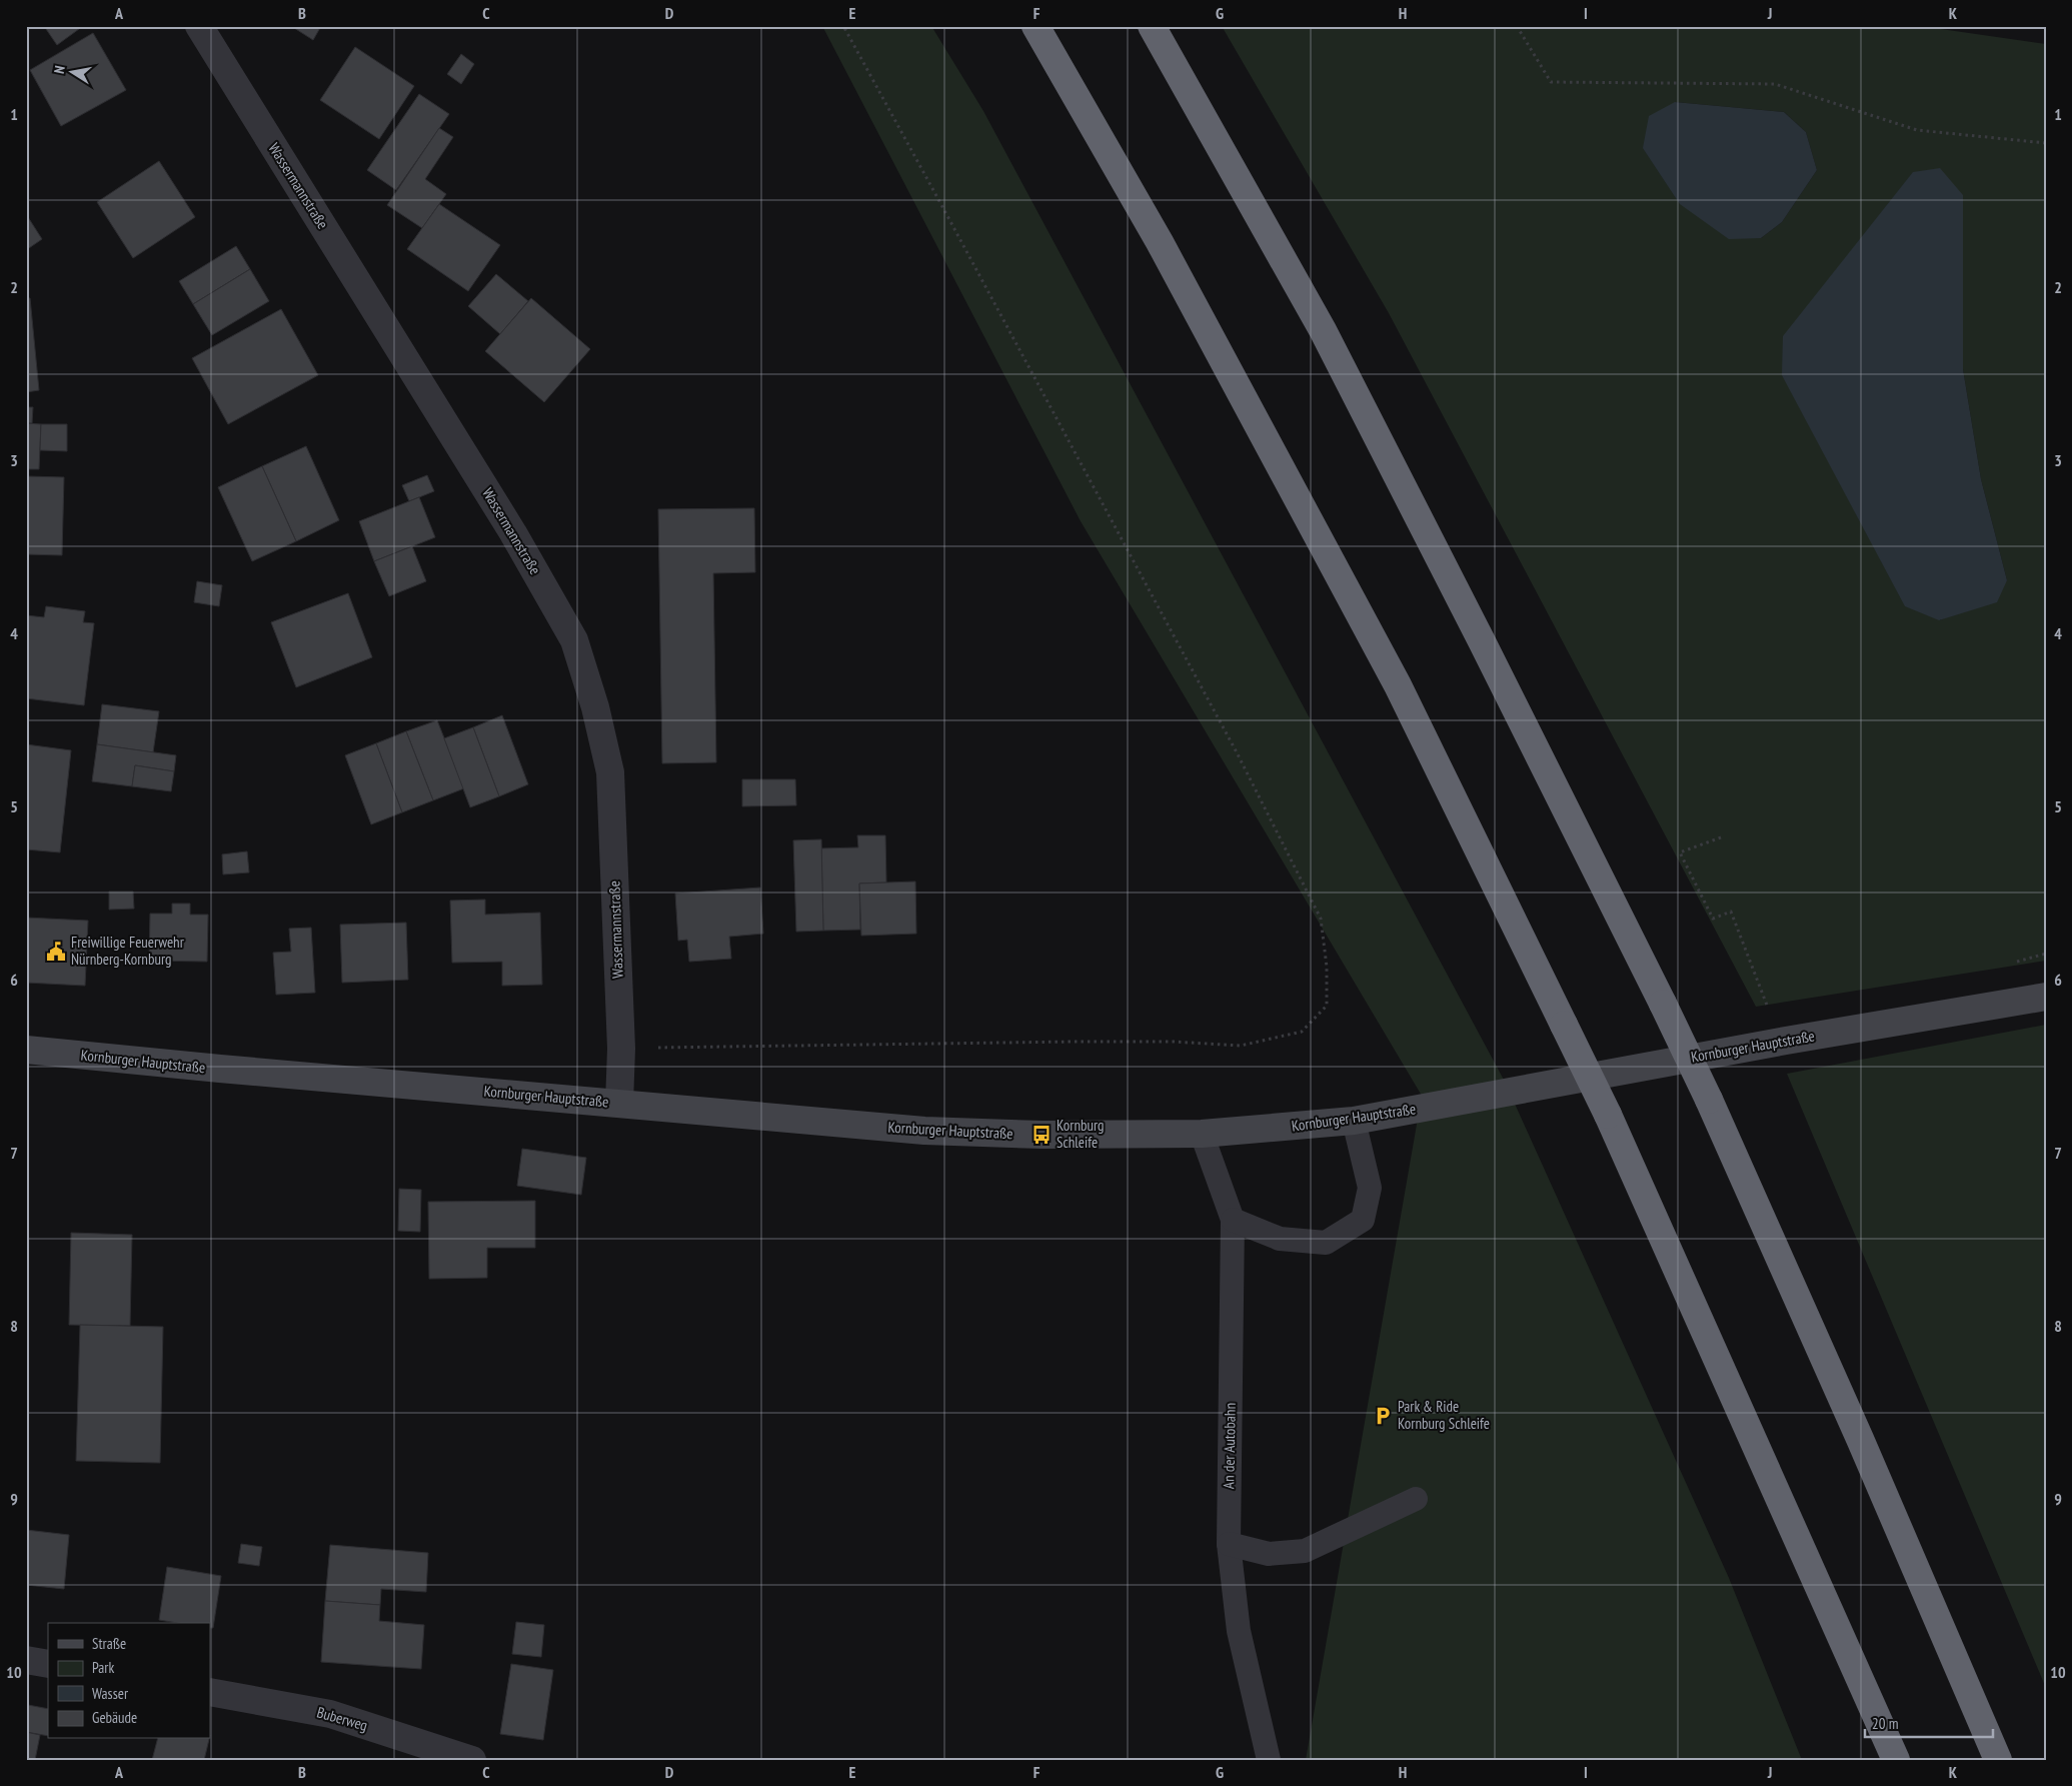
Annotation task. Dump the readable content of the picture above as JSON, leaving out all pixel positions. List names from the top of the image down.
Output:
{
  "streets": {
    "main road": ["Kornburger Hauptstraße"],
    "street": ["Wassermannstraße", "Buberweg"],
    "lane": ["An der Autobahn"]
  },
  "crossings": [
    ["Wassermannstraße", "Kornburger Hauptstraße"],
    ["Kornburger Hauptstraße", "An der Autobahn"]
  ],
  "places": {
    "public building": ["Freiwillige Feuerwehr Nürnberg-Kornburg"],
    "bus stop": ["Kornburg Schleife"],
    "parking": ["Park & Ride Kornburg Schleife"]
  },
  "legend": [
    "Straße",
    "Park",
    "Wasser",
    "Gebäude"
  ],
  "scale_bar": "20 m",
  "north": "left",
  "grid": {
    "columns": [
      "A",
      "B",
      "C",
      "D",
      "E",
      "F",
      "G",
      "H",
      "I",
      "J",
      "K"
    ],
    "rows": [
      "1",
      "2",
      "3",
      "4",
      "5",
      "6",
      "7",
      "8",
      "9",
      "10"
    ]
  }
}
